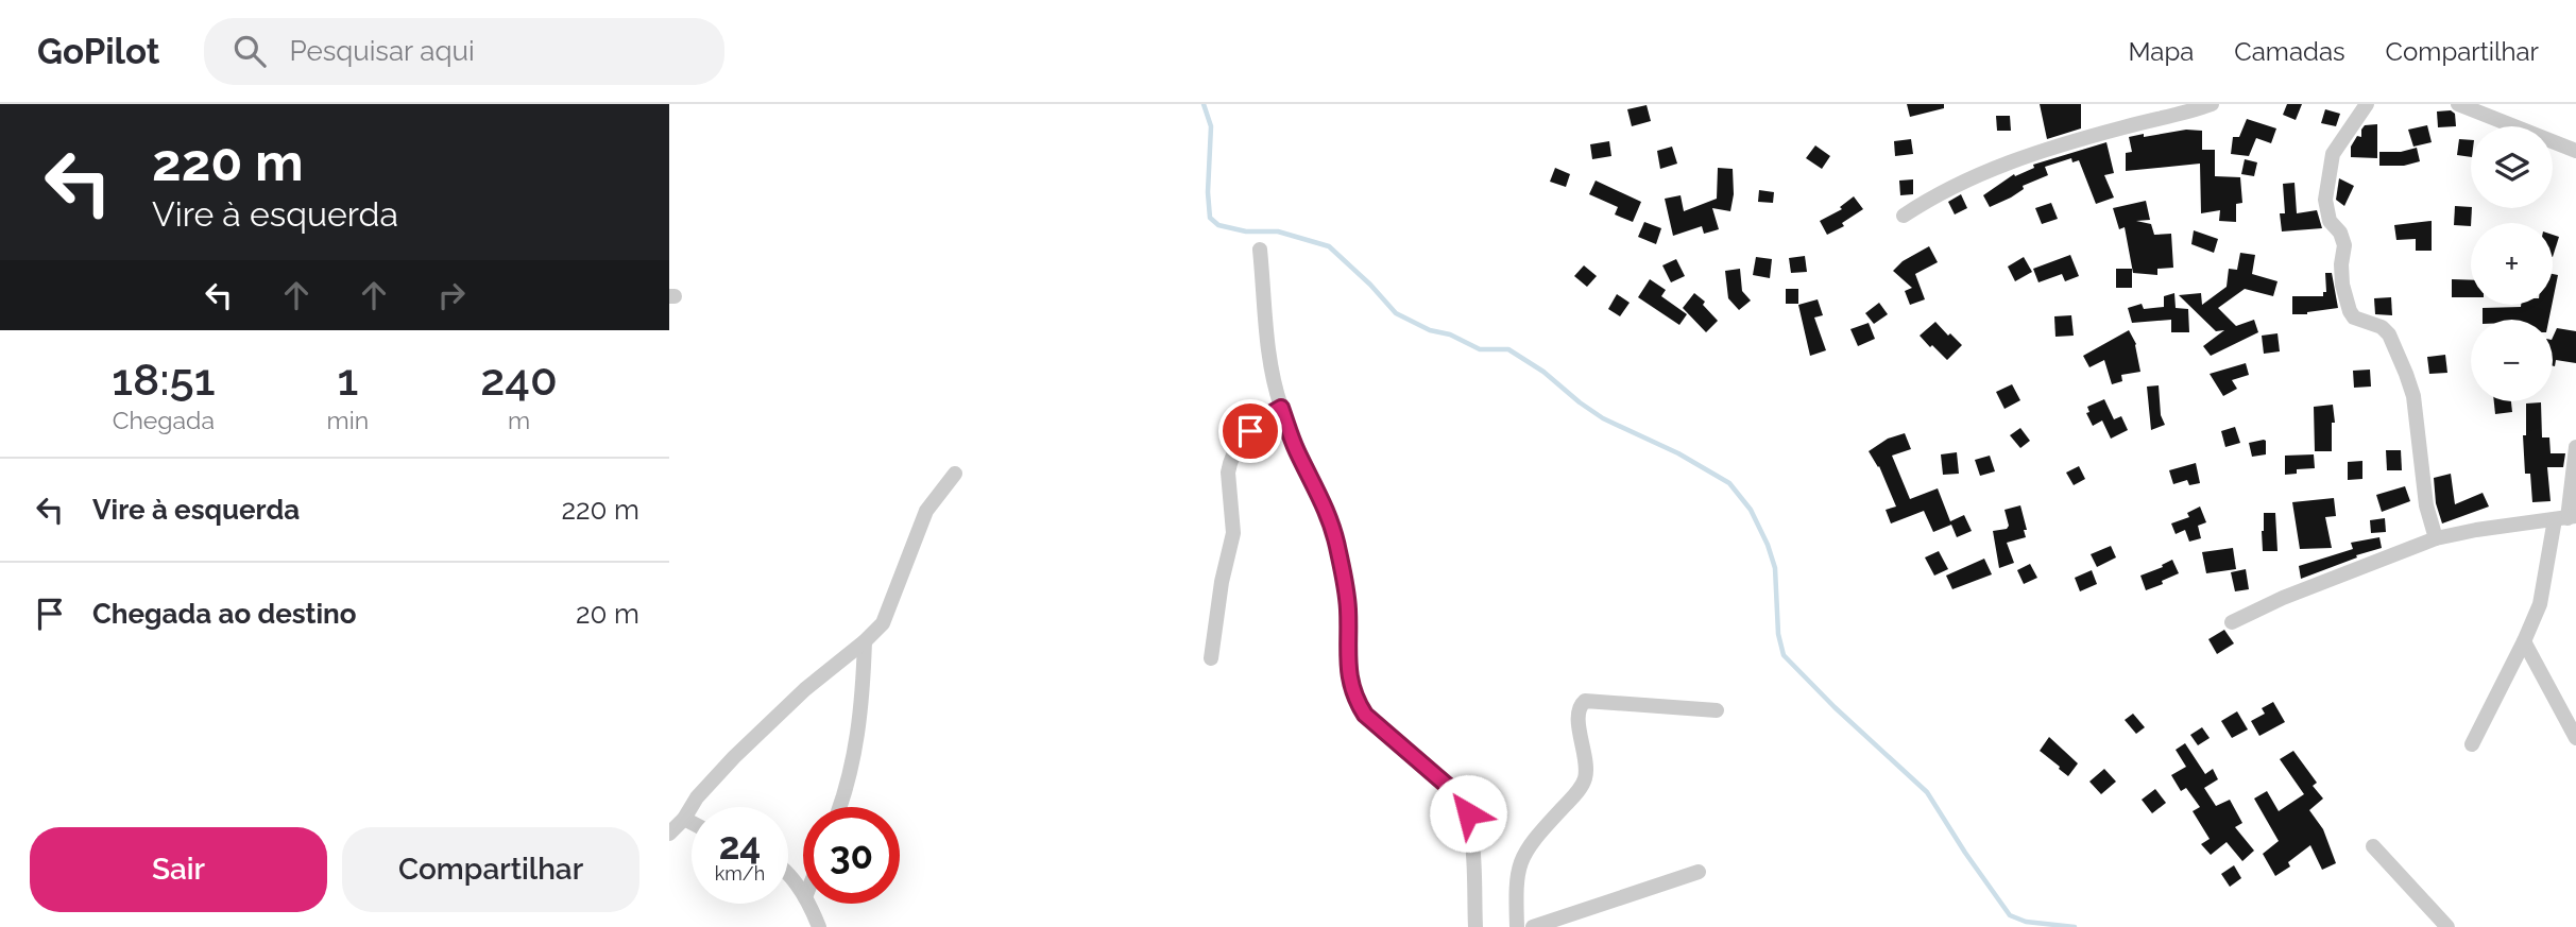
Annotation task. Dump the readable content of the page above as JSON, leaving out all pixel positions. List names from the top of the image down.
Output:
{
  "page": {
    "header": "GoPilot",
    "search": "Pesquisar aqui",
    "nav": ["Mapa", "Camadas", "Compartilhar"],
    "turn": ["220 m", "Vire à esquerda"],
    "map_buttons": ["+", "−"],
    "eta": [
      "18:51",
      "Chegada",
      "1",
      "min",
      "240",
      "m"
    ],
    "list": [
      {
        "name": "Vire à esquerda",
        "value": "220 m"
      },
      {
        "name": "Chegada ao destino",
        "value": "20 m"
      }
    ],
    "speed": "24 km/h",
    "limit": "30",
    "buttons": ["Sair", "Compartilhar"]
  }
}
